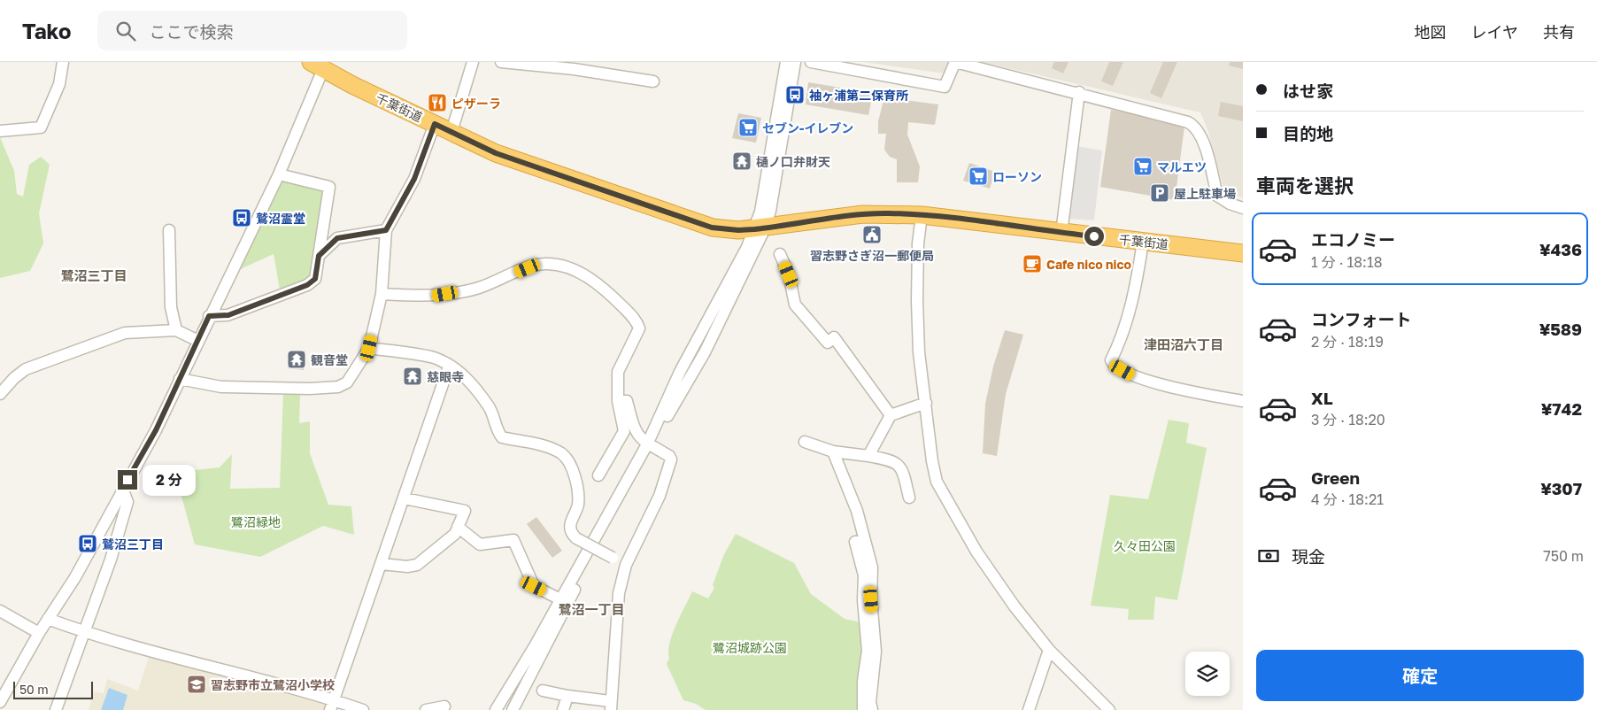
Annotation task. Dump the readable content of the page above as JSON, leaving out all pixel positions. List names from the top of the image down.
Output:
{
  "streets": {
    "highway": ["千葉街道"]
  },
  "districts": ["鷺沼三丁目", "津田沼六丁目", "鷺沼一丁目"],
  "parks": ["鷺沼緑地", "久々田公園", "鷺沼城跡公園"],
  "places": {
    "bus stop": ["袖ヶ浦第二保育所", "鷲沼霊堂", "鷲沼三丁目"],
    "restaurant": ["ピザーラ"],
    "supermarket": ["セブン-イレブン", "マルエツ", "ローソン"],
    "temple": ["樋ノ口弁財天", "観音堂", "慈眼寺"],
    "parking": ["屋上駐車場"],
    "public building": ["習志野さぎ沼一郵便局"],
    "cafe": ["Cafe nico nico"],
    "school or university": ["習志野市立鷺沼小学校"]
  },
  "scale_bar": "50 m",
  "page": {
    "header": "Tako",
    "search": "ここで検索",
    "nav": ["地図", "レイヤ", "共有"],
    "banner": ["はせ家", "目的地"],
    "heading": "車両を選択",
    "list": [
      {
        "name": "エコノミー",
        "note": "1 分 · 18:18",
        "value": "¥436"
      },
      {
        "name": "コンフォート",
        "note": "2 分 · 18:19",
        "value": "¥589"
      },
      {
        "name": "XL",
        "note": "3 分 · 18:20",
        "value": "¥742"
      },
      {
        "name": "Green",
        "note": "4 分 · 18:21",
        "value": "¥307"
      }
    ],
    "bubble": "2 分",
    "pay": ["現金", "750 m"],
    "buttons": "確定",
    "scale": "50 m"
  }
}
